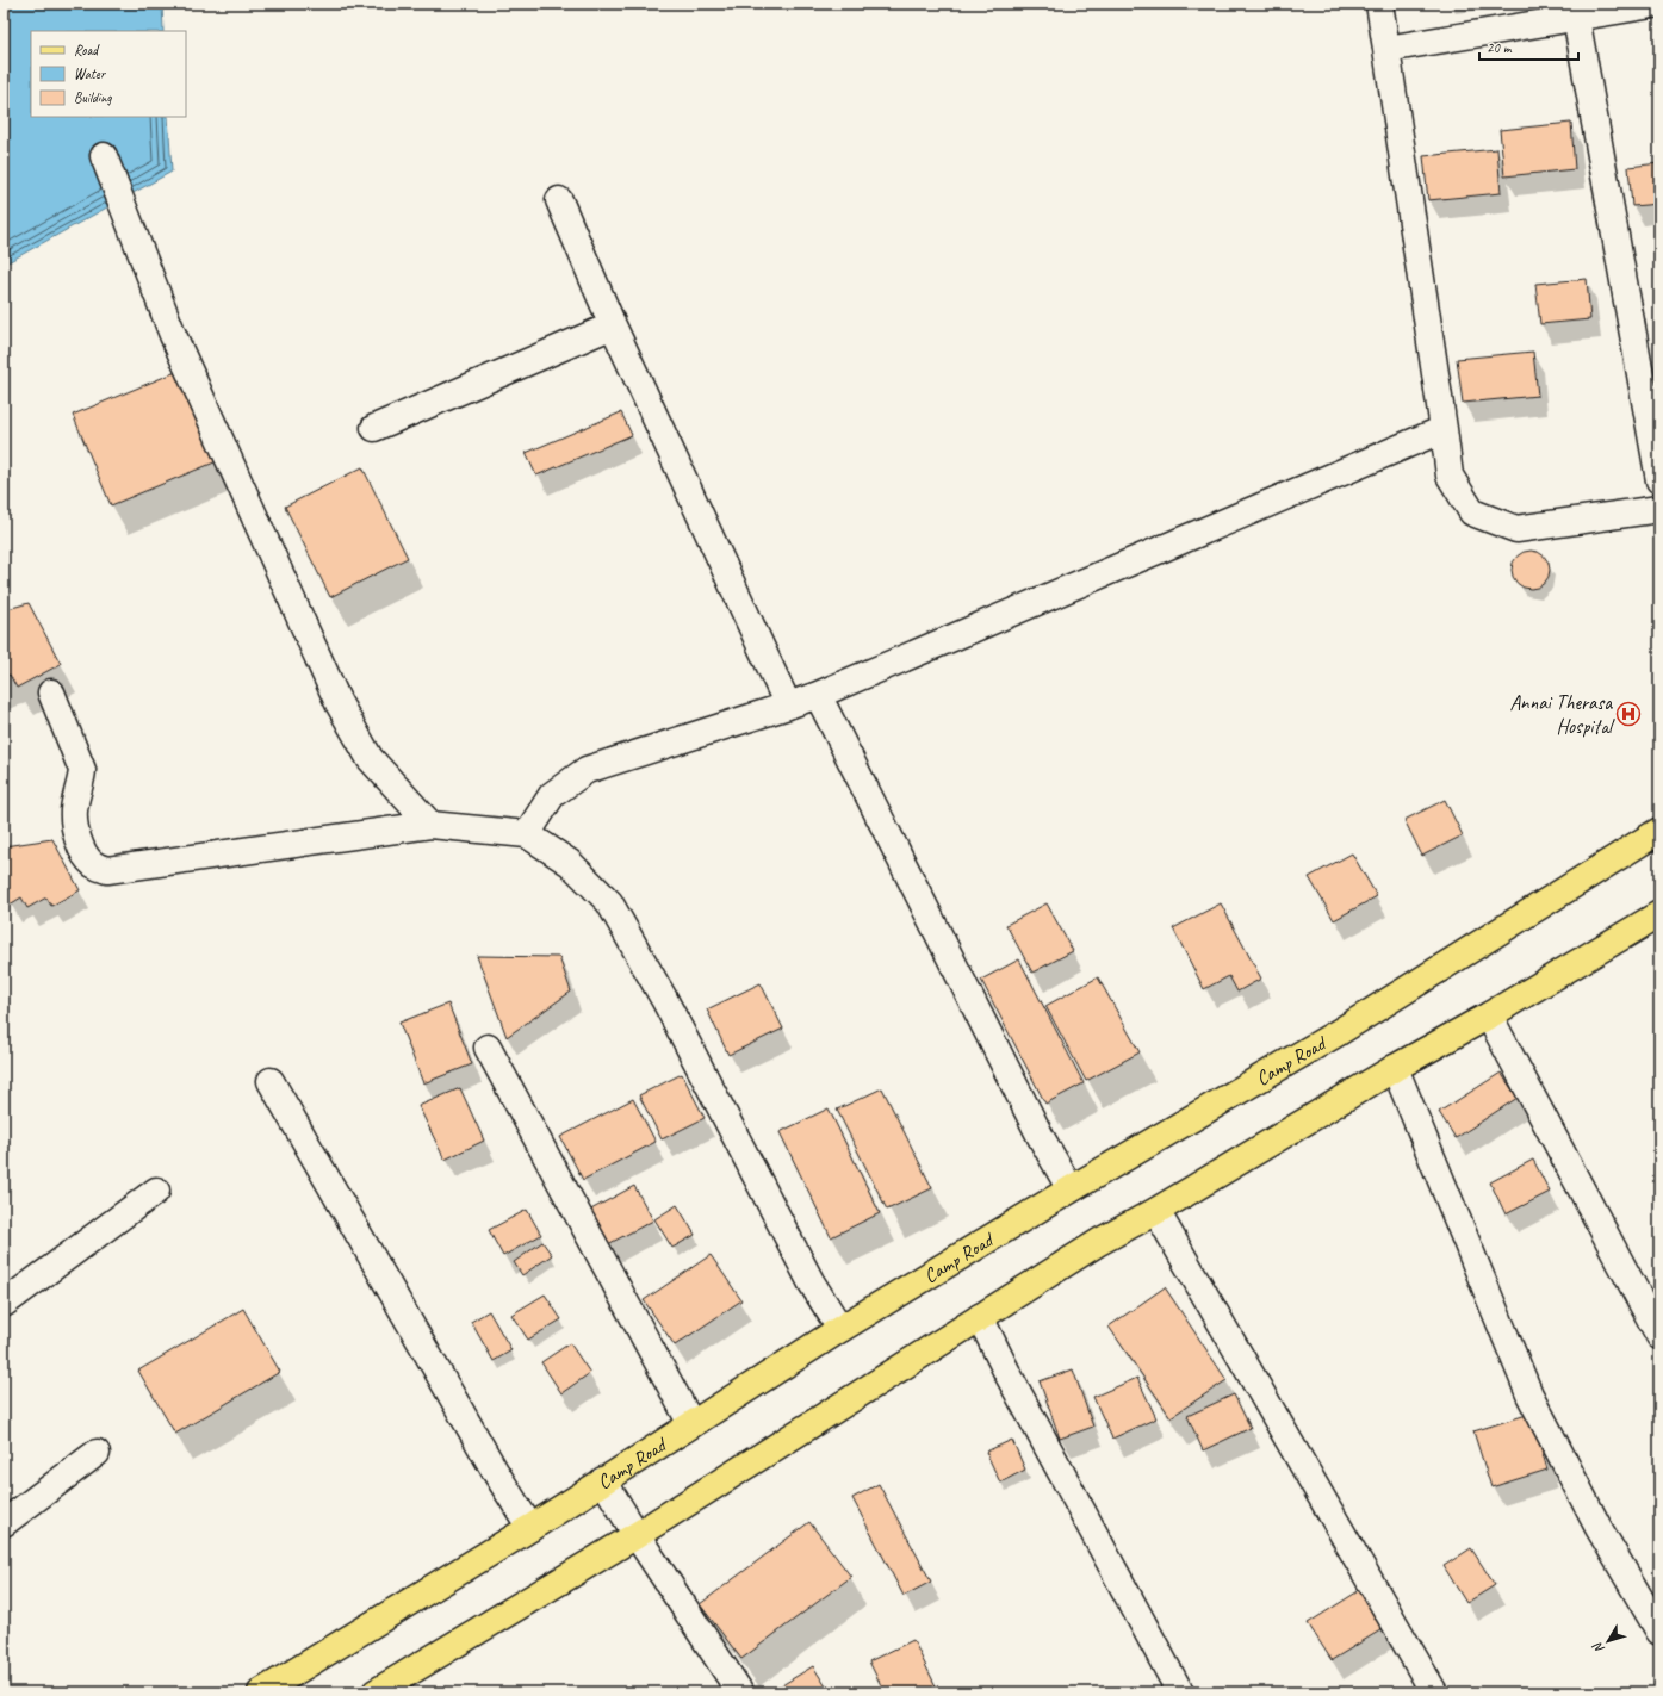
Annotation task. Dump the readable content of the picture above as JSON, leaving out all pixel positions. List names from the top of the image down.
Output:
{
  "streets": {
    "main road": ["Camp Road"]
  },
  "places": {
    "hospital": ["Annai Therasa Hospital"]
  },
  "legend": ["Road", "Water", "Building"],
  "scale_bar": "20 m",
  "north": "bottom left"
}
